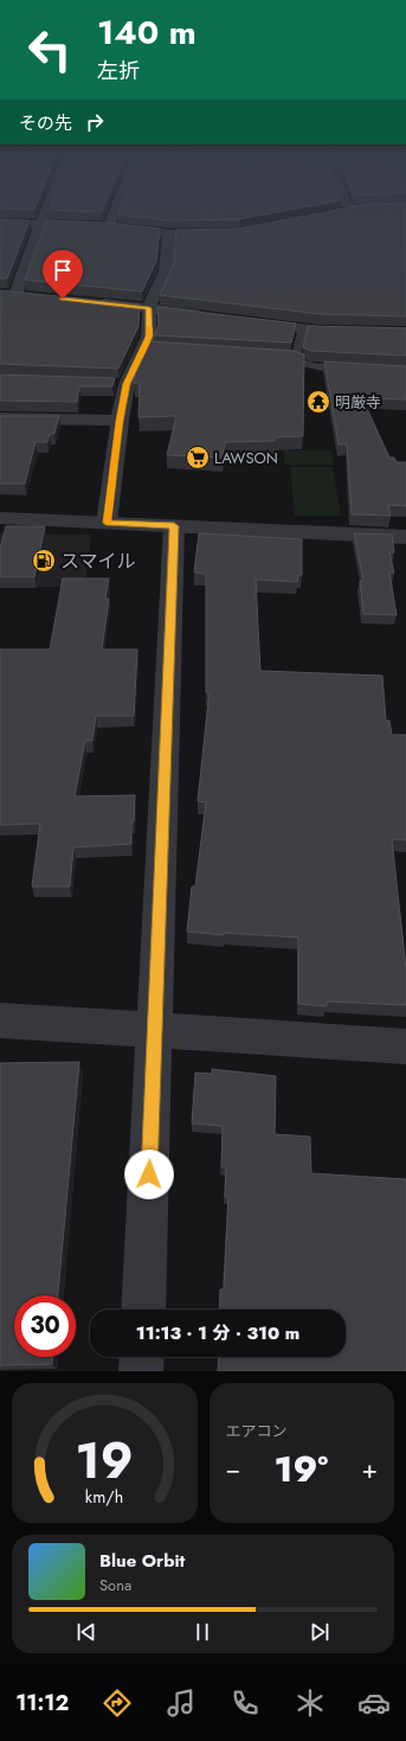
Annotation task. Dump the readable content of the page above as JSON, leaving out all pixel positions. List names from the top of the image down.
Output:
{
  "places": {
    "temple": ["明厳寺"],
    "supermarket": ["LAWSON"],
    "fuel station": ["スマイル"]
  },
  "page": {
    "turn": ["140 m", "左折"],
    "then": "その先",
    "limit": "30",
    "trip": "11:13 · 1 分 · 310 m",
    "tile": "エアコン",
    "heat": ["−", "19°", "+"],
    "song": ["Blue Orbit", "Sona"],
    "tabs": "11:12",
    "gauge": ["19", "km/h"]
  }
}
